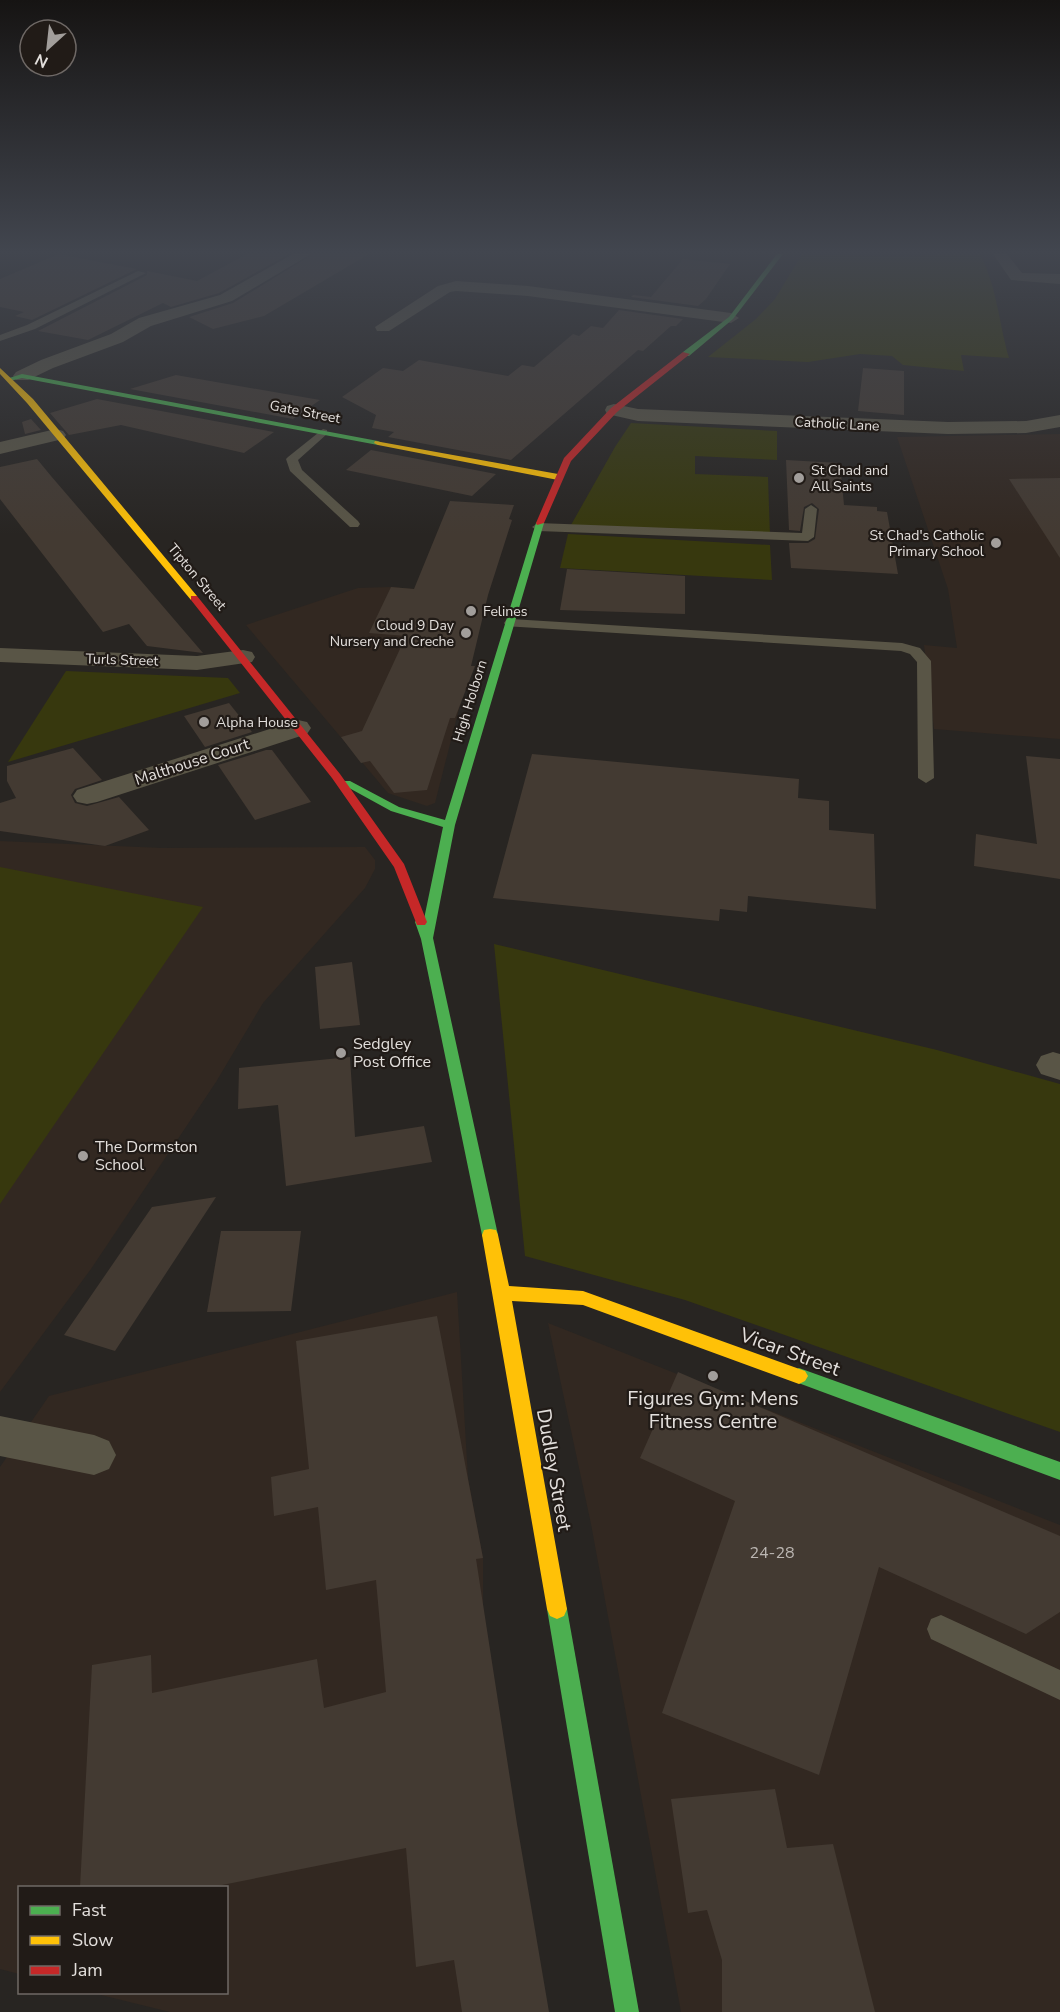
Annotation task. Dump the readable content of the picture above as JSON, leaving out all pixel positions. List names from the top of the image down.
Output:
{
  "streets": {
    "main road": [
      "Gate Street",
      "Tipton Street",
      "High Holborn",
      "Vicar Street",
      "Dudley Street"
    ],
    "street": ["Catholic Lane", "Turls Street", "Malthouse Court"]
  },
  "crossings": [
    ["Gate Street", "Tipton Street"],
    ["Gate Street", "High Holborn"],
    ["Catholic Lane", "High Holborn"],
    ["Tipton Street", "Turls Street"],
    ["Tipton Street", "High Holborn"],
    ["Tipton Street", "Malthouse Court"],
    ["Tipton Street", "Dudley Street"],
    ["High Holborn", "Dudley Street"],
    ["Vicar Street", "Dudley Street"]
  ],
  "places": [
    "St Chad and All Saints",
    "St Chad's Catholic Primary School",
    "Felines",
    "Cloud 9 Day Nursery and Creche",
    "Alpha House",
    "Sedgley Post Office",
    "The Dormston School",
    "Figures Gym: Mens Fitness Centre"
  ],
  "house_numbers": ["24-28"],
  "legend": ["Fast", "Slow", "Jam"],
  "north": "bottom left"
}
